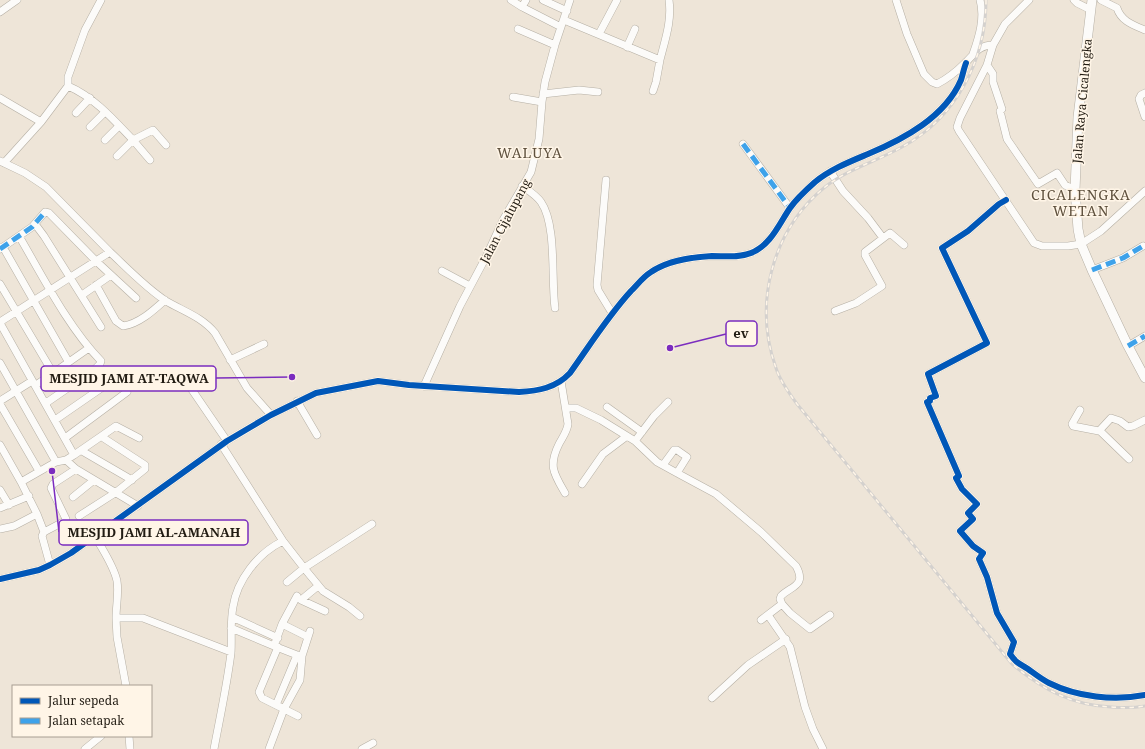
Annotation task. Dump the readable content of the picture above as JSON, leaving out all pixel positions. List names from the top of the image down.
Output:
{
  "streets": {
    "main road": ["Jalan Raya Cicalengka"],
    "street": ["Jalan Cijalupang"]
  },
  "districts": ["WALUYA", "CICALENGKA WETAN"],
  "places": ["ev", "MESJID JAMI AT-TAQWA", "MESJID JAMI AL-AMANAH"],
  "legend": ["Jalur sepeda", "Jalan setapak"]
}
